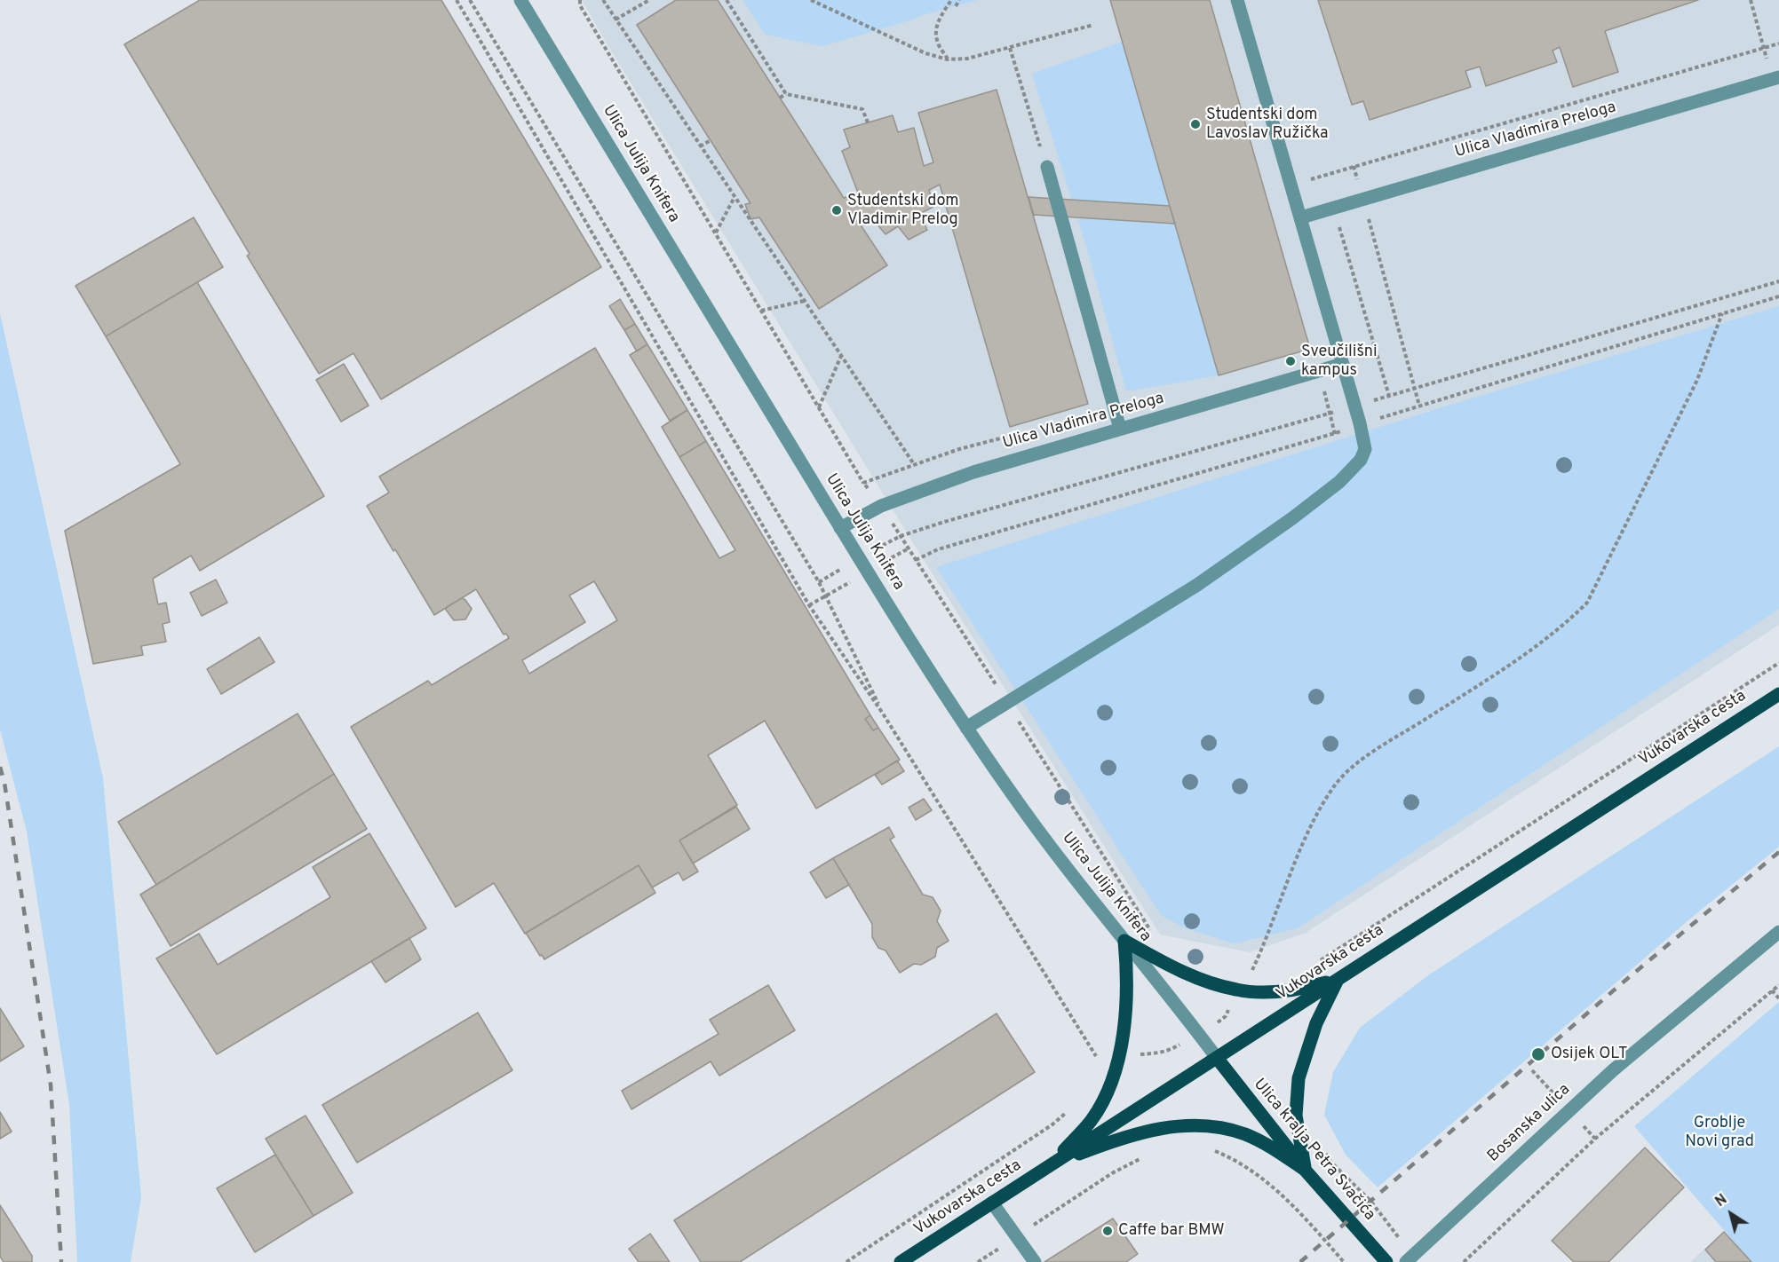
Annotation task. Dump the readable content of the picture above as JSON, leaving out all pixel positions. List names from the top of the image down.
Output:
{
  "streets": {
    "main road": ["Vukovarska cesta", "Ulica kralja Petra Svačića"],
    "street": ["Ulica Vladimira Preloga", "Ulica Julija Knifera", "Bosanska ulica"]
  },
  "crossings": [
    ["Ulica Vladimira Preloga", "Ulica Julija Knifera"],
    ["Ulica Julija Knifera", "Vukovarska cesta"],
    ["Ulica Julija Knifera", "Ulica kralja Petra Svačića"],
    ["Vukovarska cesta", "Ulica kralja Petra Svačića"]
  ],
  "parks": ["Groblje Novi grad"],
  "places": [
    "Studentski dom Lavoslav Ružička",
    "Studentski dom Vladimir Prelog",
    "Sveučilišni kampus",
    "Osijek OLT",
    "Caffe bar BMW"
  ],
  "north": "top left"
}
